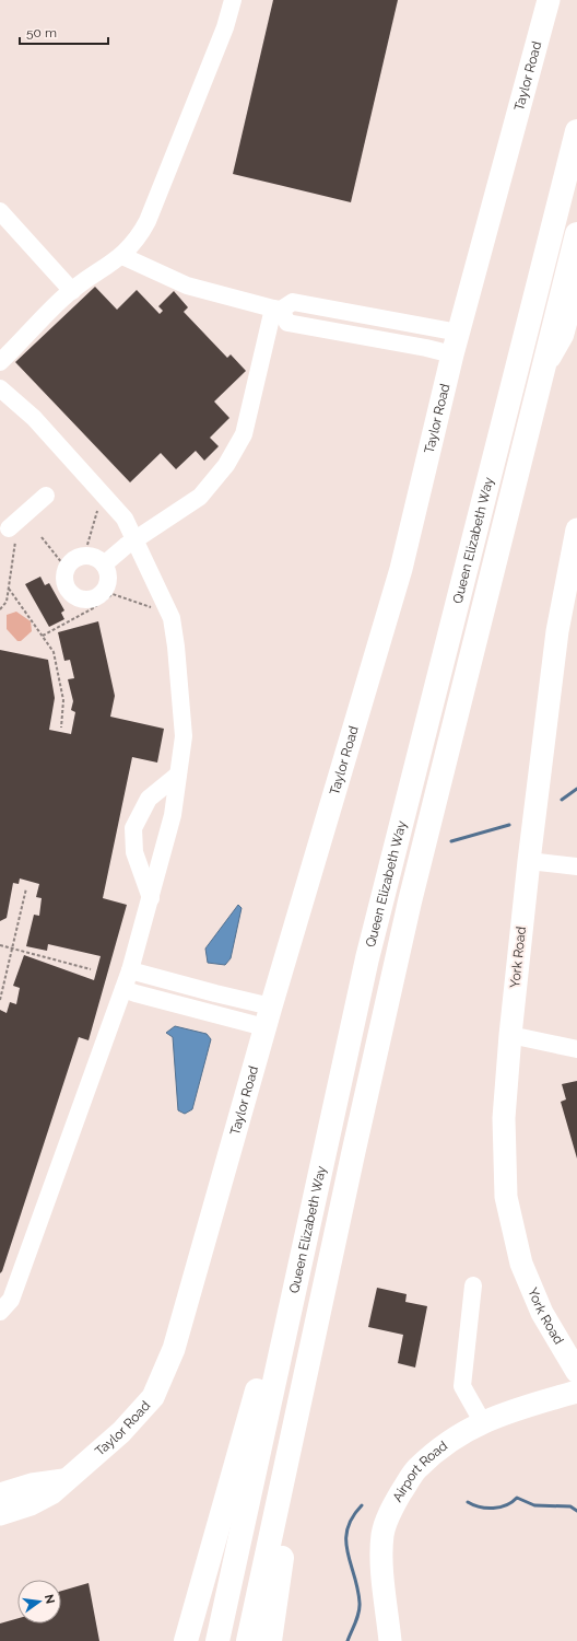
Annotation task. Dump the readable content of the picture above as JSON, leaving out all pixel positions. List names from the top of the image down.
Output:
{
  "streets": {
    "highway": ["Queen Elizabeth Way"],
    "main road": ["Taylor Road", "York Road", "Airport Road"]
  },
  "scale_bar": "50 m",
  "north": "right"
}
